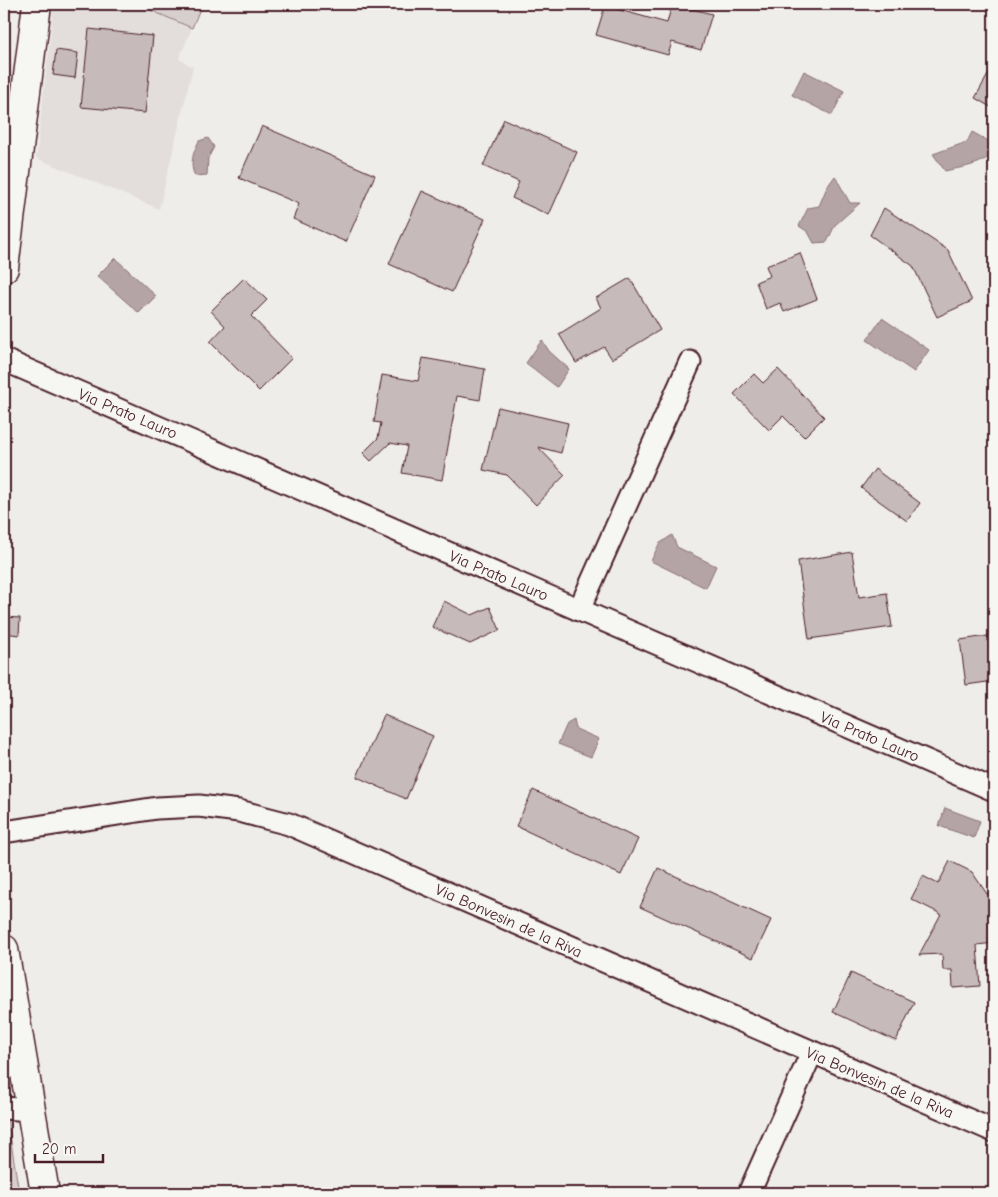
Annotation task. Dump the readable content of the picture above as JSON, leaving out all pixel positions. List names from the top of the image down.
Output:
{
  "streets": {
    "street": ["Via Prato Lauro", "Via Bonvesin de la Riva"]
  },
  "scale_bar": "20 m"
}
